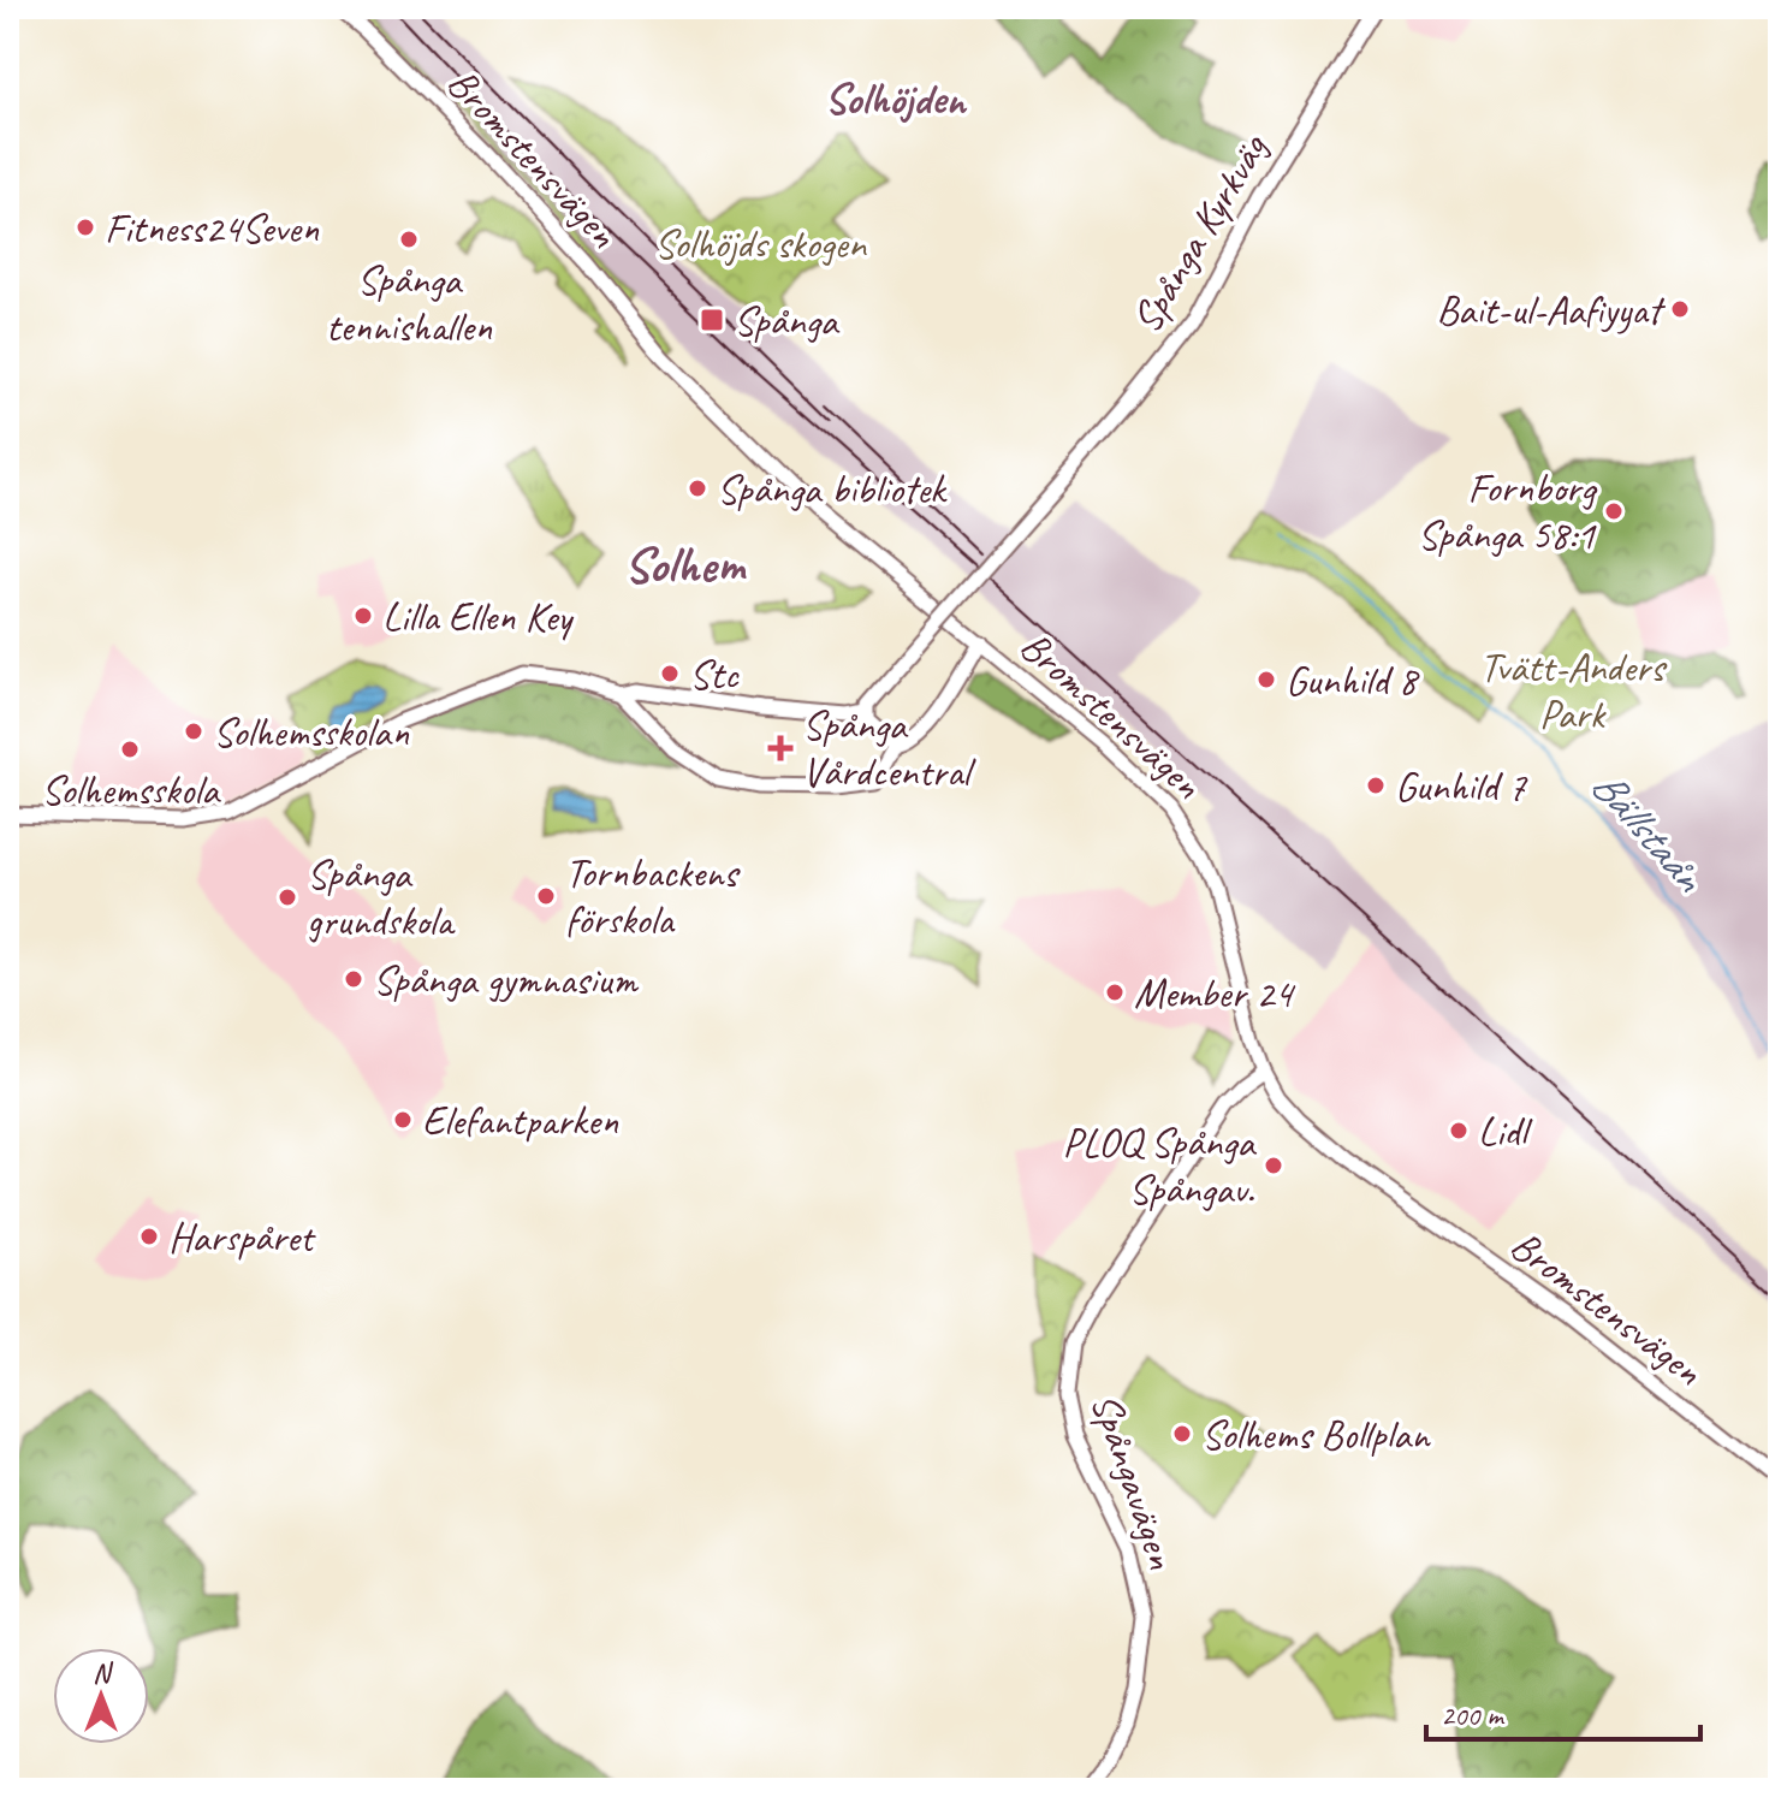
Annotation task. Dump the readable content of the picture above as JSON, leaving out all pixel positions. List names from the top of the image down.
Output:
{
  "streets": {
    "street": ["Bromstensvägen", "Spånga Kyrkväg", "Spångavägen"]
  },
  "crossings": [
    ["Bromstensvägen", "Spångavägen"]
  ],
  "districts": ["Solhöjden", "Solhem"],
  "water": ["Bällstaån"],
  "parks": ["Solhöjds skogen", "Tvätt-Anders Park"],
  "places": {
    "other": [
      "Fitness24Seven",
      "Spånga tennishallen",
      "Bait-ul-Aafiyyat",
      "Spånga bibliotek",
      "Fornborg Spånga 58:1",
      "Lilla Ellen Key",
      "Stc",
      "Gunhild 8",
      "Solhemsskolan",
      "Solhemsskola",
      "Gunhild 7",
      "Tornbackens förskola",
      "Spånga grundskola",
      "Spånga gymnasium",
      "Member 24",
      "Elefantparken",
      "Lidl",
      "PLOQ Spånga Spångav.",
      "Harspåret",
      "Solhems Bollplan"
    ],
    "transit": ["Spånga"],
    "health": ["Spånga Vårdcentral"]
  },
  "scale_bar": "200 m",
  "north": "top"
}
